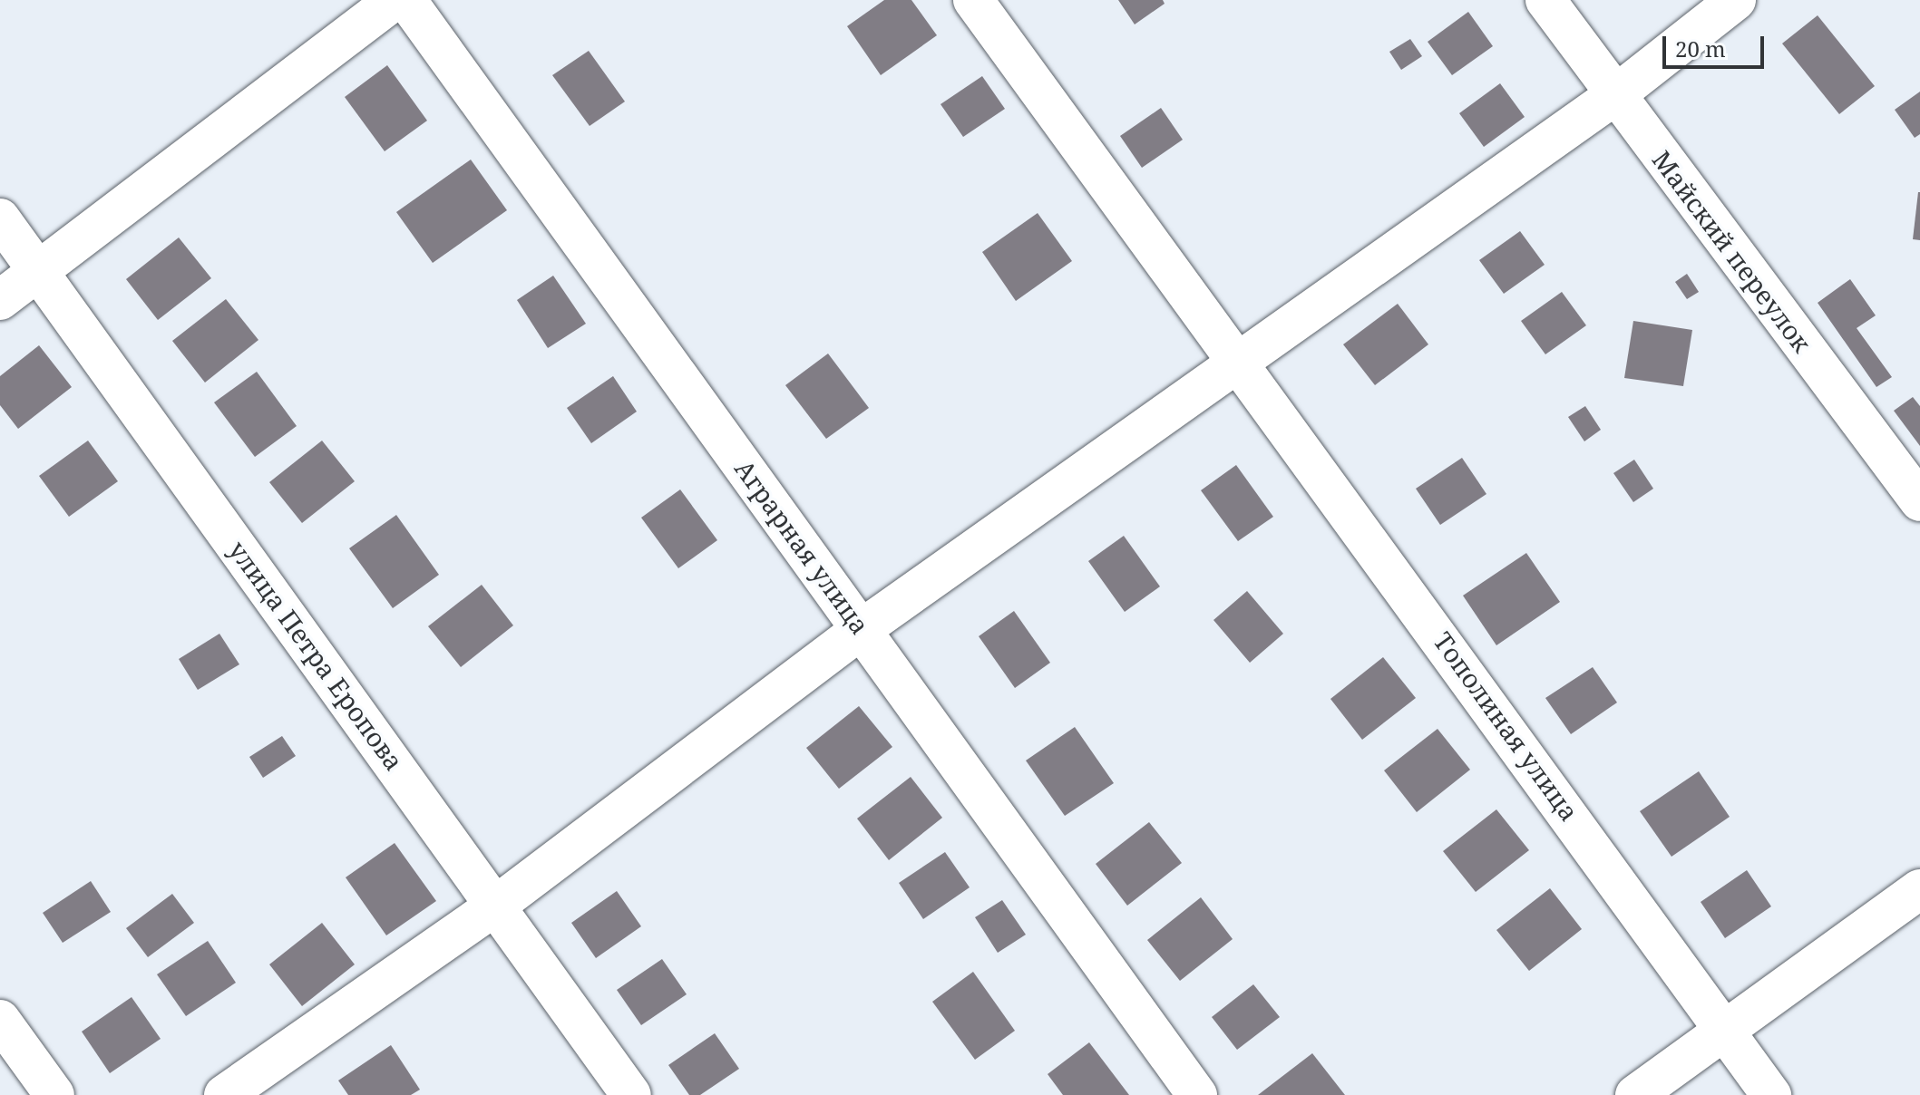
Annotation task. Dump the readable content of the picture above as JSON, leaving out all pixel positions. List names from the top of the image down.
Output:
{
  "streets": {
    "street": [
      "Майский переулок",
      "Аграрная улица",
      "улица Петра Еропова",
      "Тополиная улица"
    ]
  },
  "scale_bar": "20 m"
}
